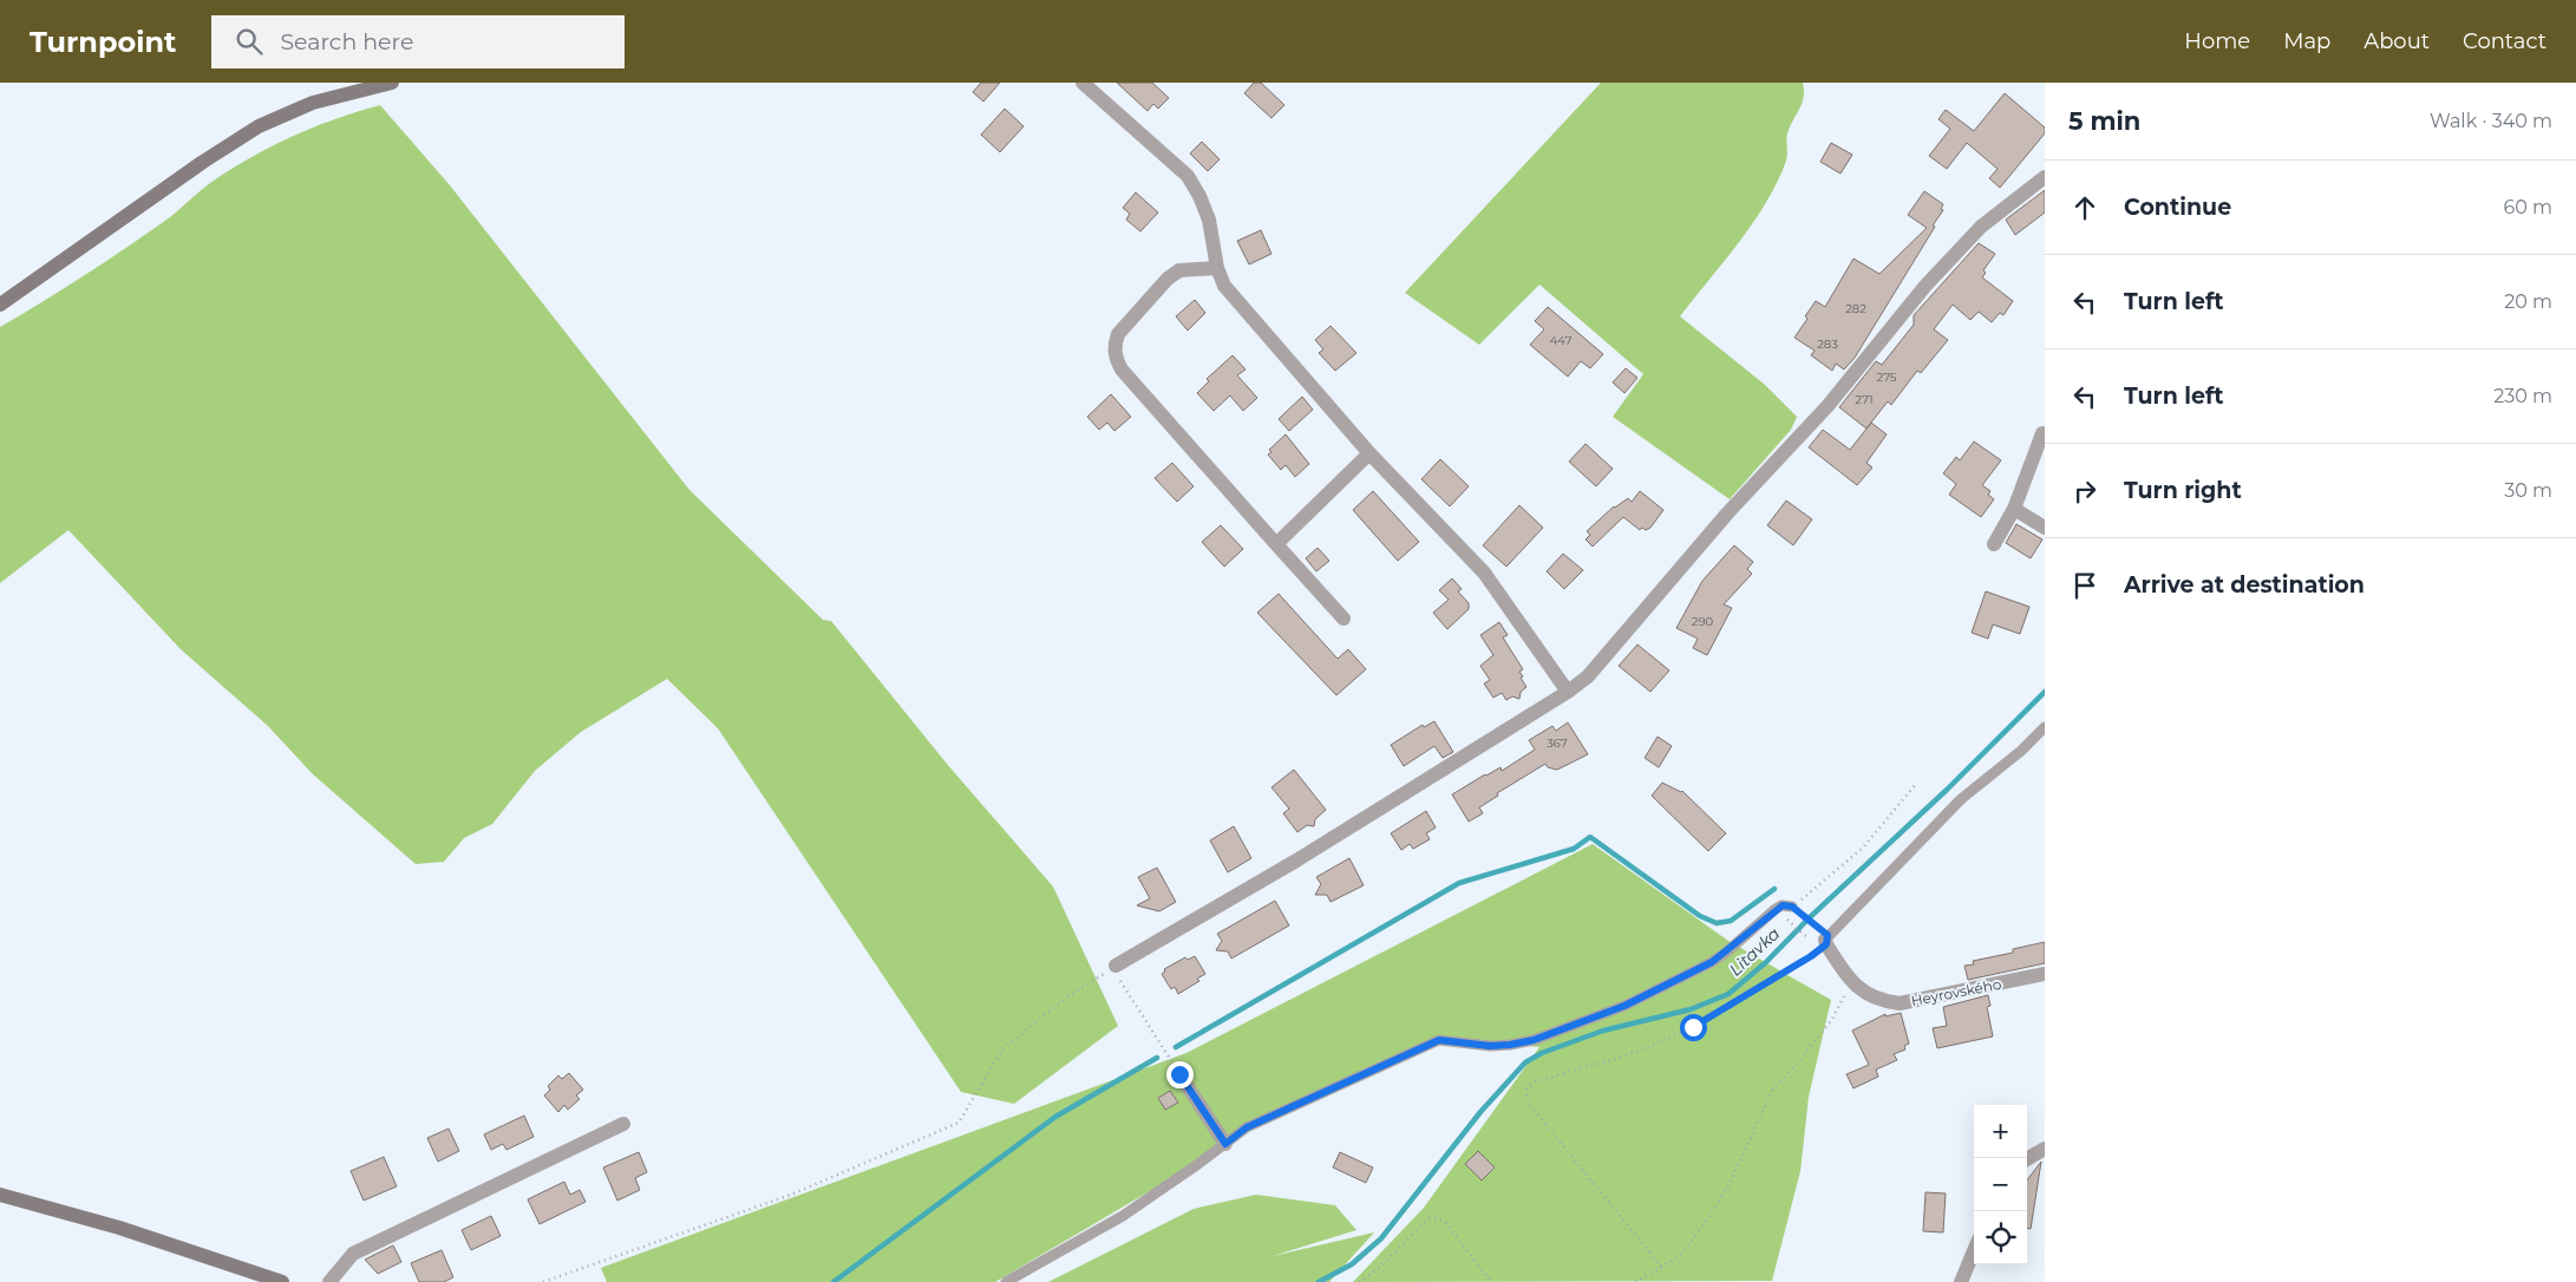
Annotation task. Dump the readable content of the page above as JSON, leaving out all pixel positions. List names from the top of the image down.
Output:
{
  "streets": {
    "street": ["Heyrovského"]
  },
  "water": ["Litavka"],
  "house_numbers": [
    "282",
    "447",
    "283",
    "275",
    "271",
    "290",
    "367"
  ],
  "page": {
    "header": "Turnpoint",
    "search": "Search here",
    "nav": [
      "Home",
      "Map",
      "About",
      "Contact"
    ],
    "heading": ["5 min", "Walk · 340 m"],
    "list": [
      ["Continue", "60 m"],
      ["Turn left", "20 m"],
      ["Turn left", "230 m"],
      ["Turn right", "30 m"],
      "Arrive at destination"
    ],
    "map_buttons": ["+", "−"]
  }
}
